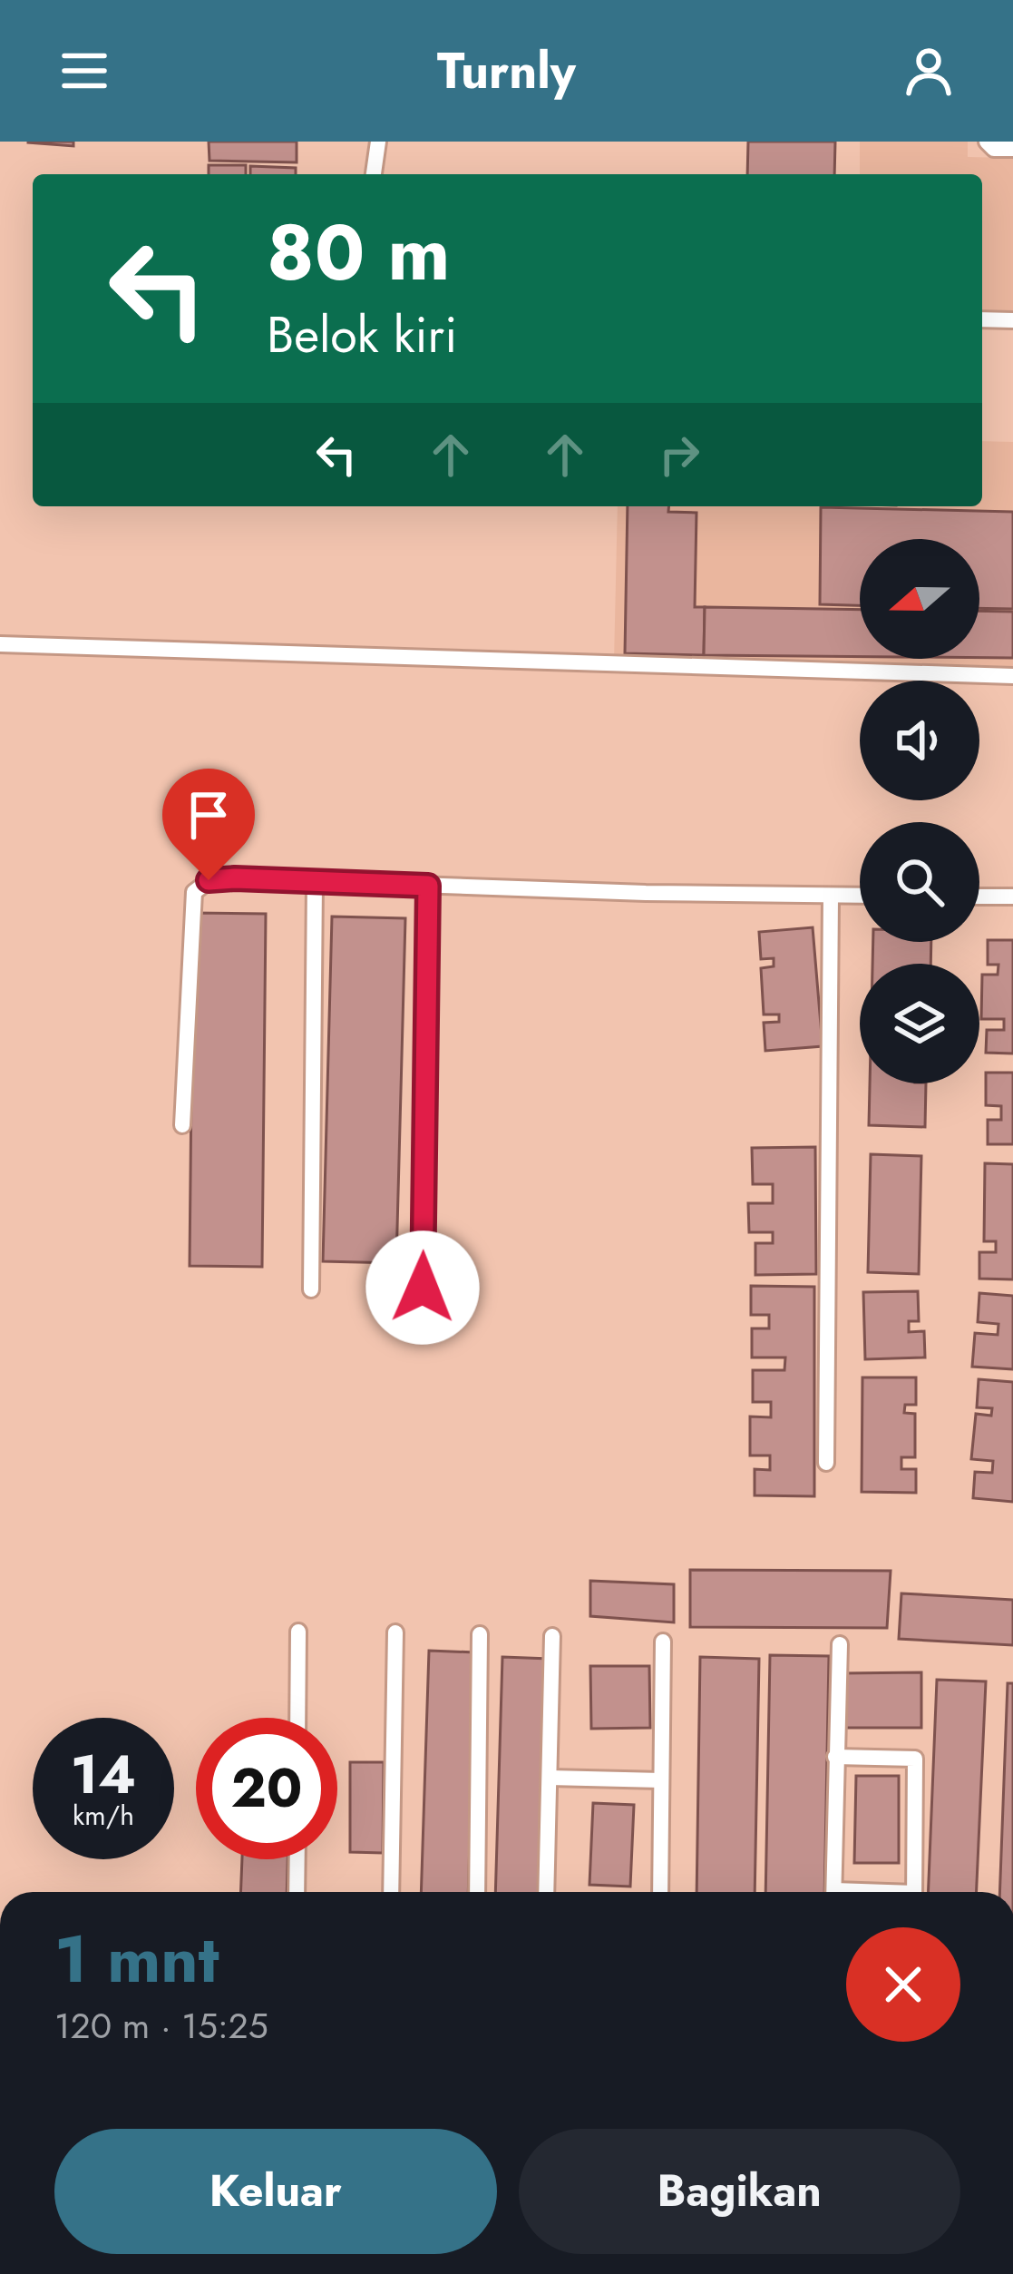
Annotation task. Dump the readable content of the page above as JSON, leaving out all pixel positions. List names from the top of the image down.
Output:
{
  "north": "left",
  "page": {
    "header": "Turnly",
    "turn": ["80 m", "Belok kiri"],
    "speed": "14 km/h",
    "limit": "20",
    "heading": ["1 mnt", "120 m · 15:25"],
    "buttons": ["Keluar", "Bagikan"]
  }
}
